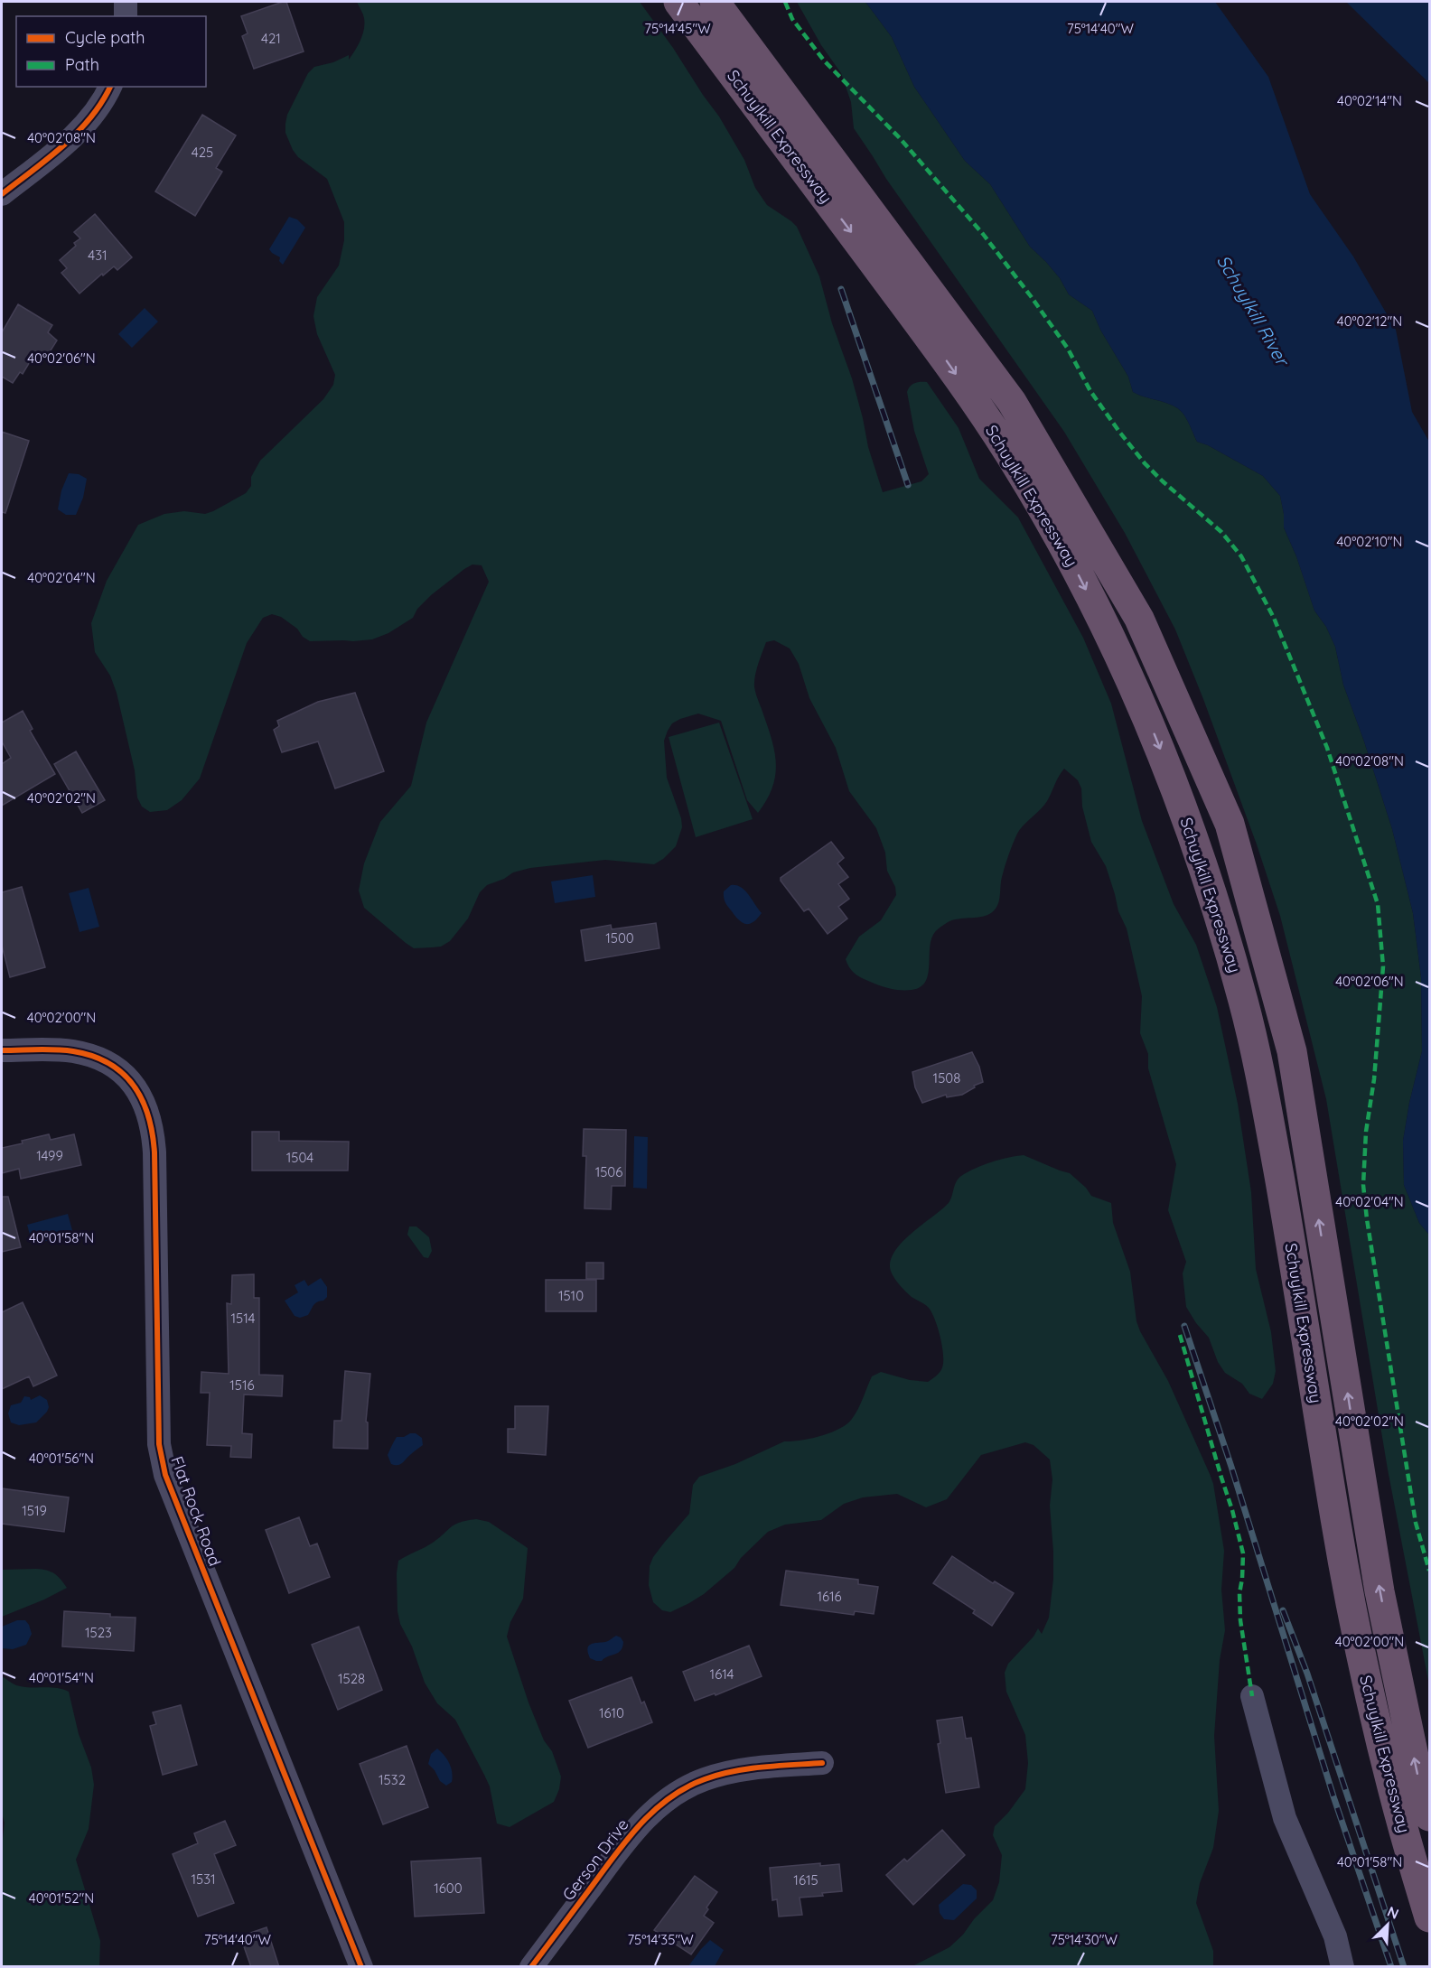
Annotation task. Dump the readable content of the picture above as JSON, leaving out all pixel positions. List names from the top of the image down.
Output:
{
  "streets": {
    "highway": ["Schuylkill Expressway"],
    "street": ["Flat Rock Road", "Gerson Drive"]
  },
  "water": ["Schuylkill River"],
  "house_numbers": [
    "421",
    "425",
    "431",
    "1500",
    "1508",
    "1499",
    "1504",
    "1506",
    "1510",
    "1514",
    "1516",
    "1519",
    "1616",
    "1523",
    "1614",
    "1528",
    "1610",
    "1532",
    "1531",
    "1615",
    "1600"
  ],
  "legend": ["Cycle path", "Path"],
  "north": "top right",
  "coordinates": [
    "75°14'40\"W",
    "75°14'45\"W",
    "40°02'14\"N",
    "40°02'08\"N",
    "40°02'12\"N",
    "40°02'06\"N",
    "40°02'10\"N",
    "40°02'04\"N",
    "40°02'02\"N",
    "40°02'00\"N",
    "40°01'58\"N",
    "40°01'56\"N",
    "40°01'54\"N",
    "40°01'52\"N",
    "75°14'35\"W",
    "75°14'30\"W"
  ]
}
